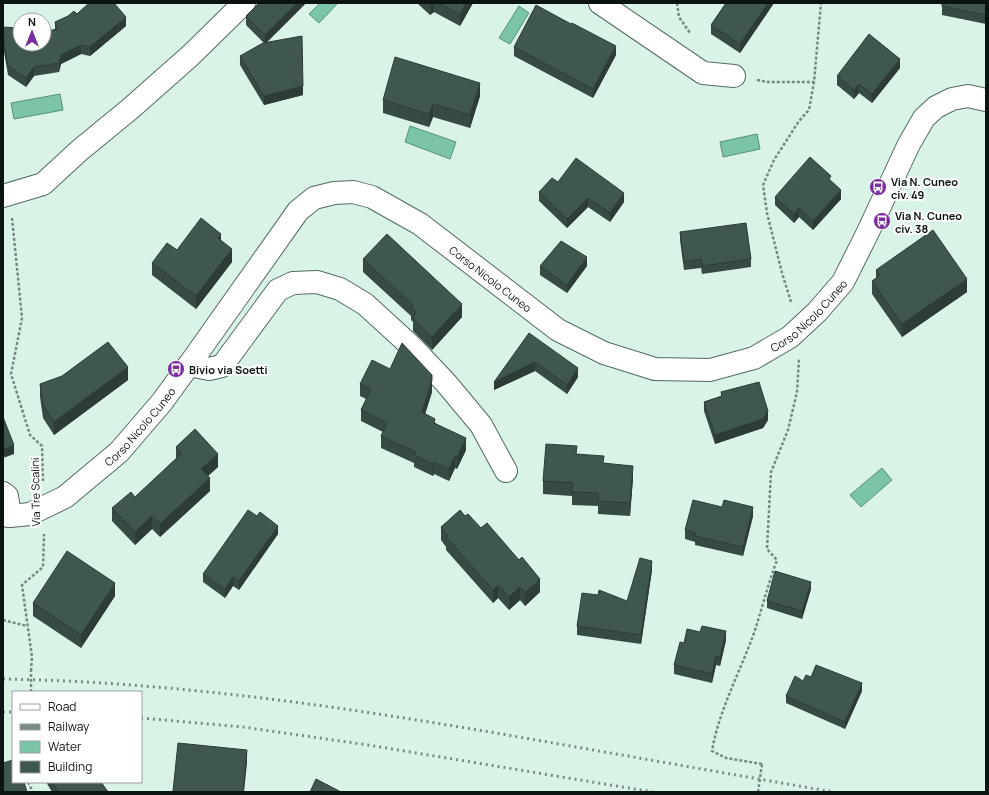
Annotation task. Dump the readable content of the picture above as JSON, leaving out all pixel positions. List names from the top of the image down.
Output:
{
  "streets": {
    "main road": ["Corso Nicolo Cuneo"],
    "path": ["Via Tre Scalini"]
  },
  "crossings": [
    ["Corso Nicolo Cuneo", "Via Tre Scalini"]
  ],
  "places": {
    "bus stop": ["Via N. Cuneo civ. 49", "Via N. Cuneo civ. 38", "Bivio via Soetti"]
  },
  "legend": [
    "Road",
    "Railway",
    "Water",
    "Building"
  ],
  "north": "top"
}
